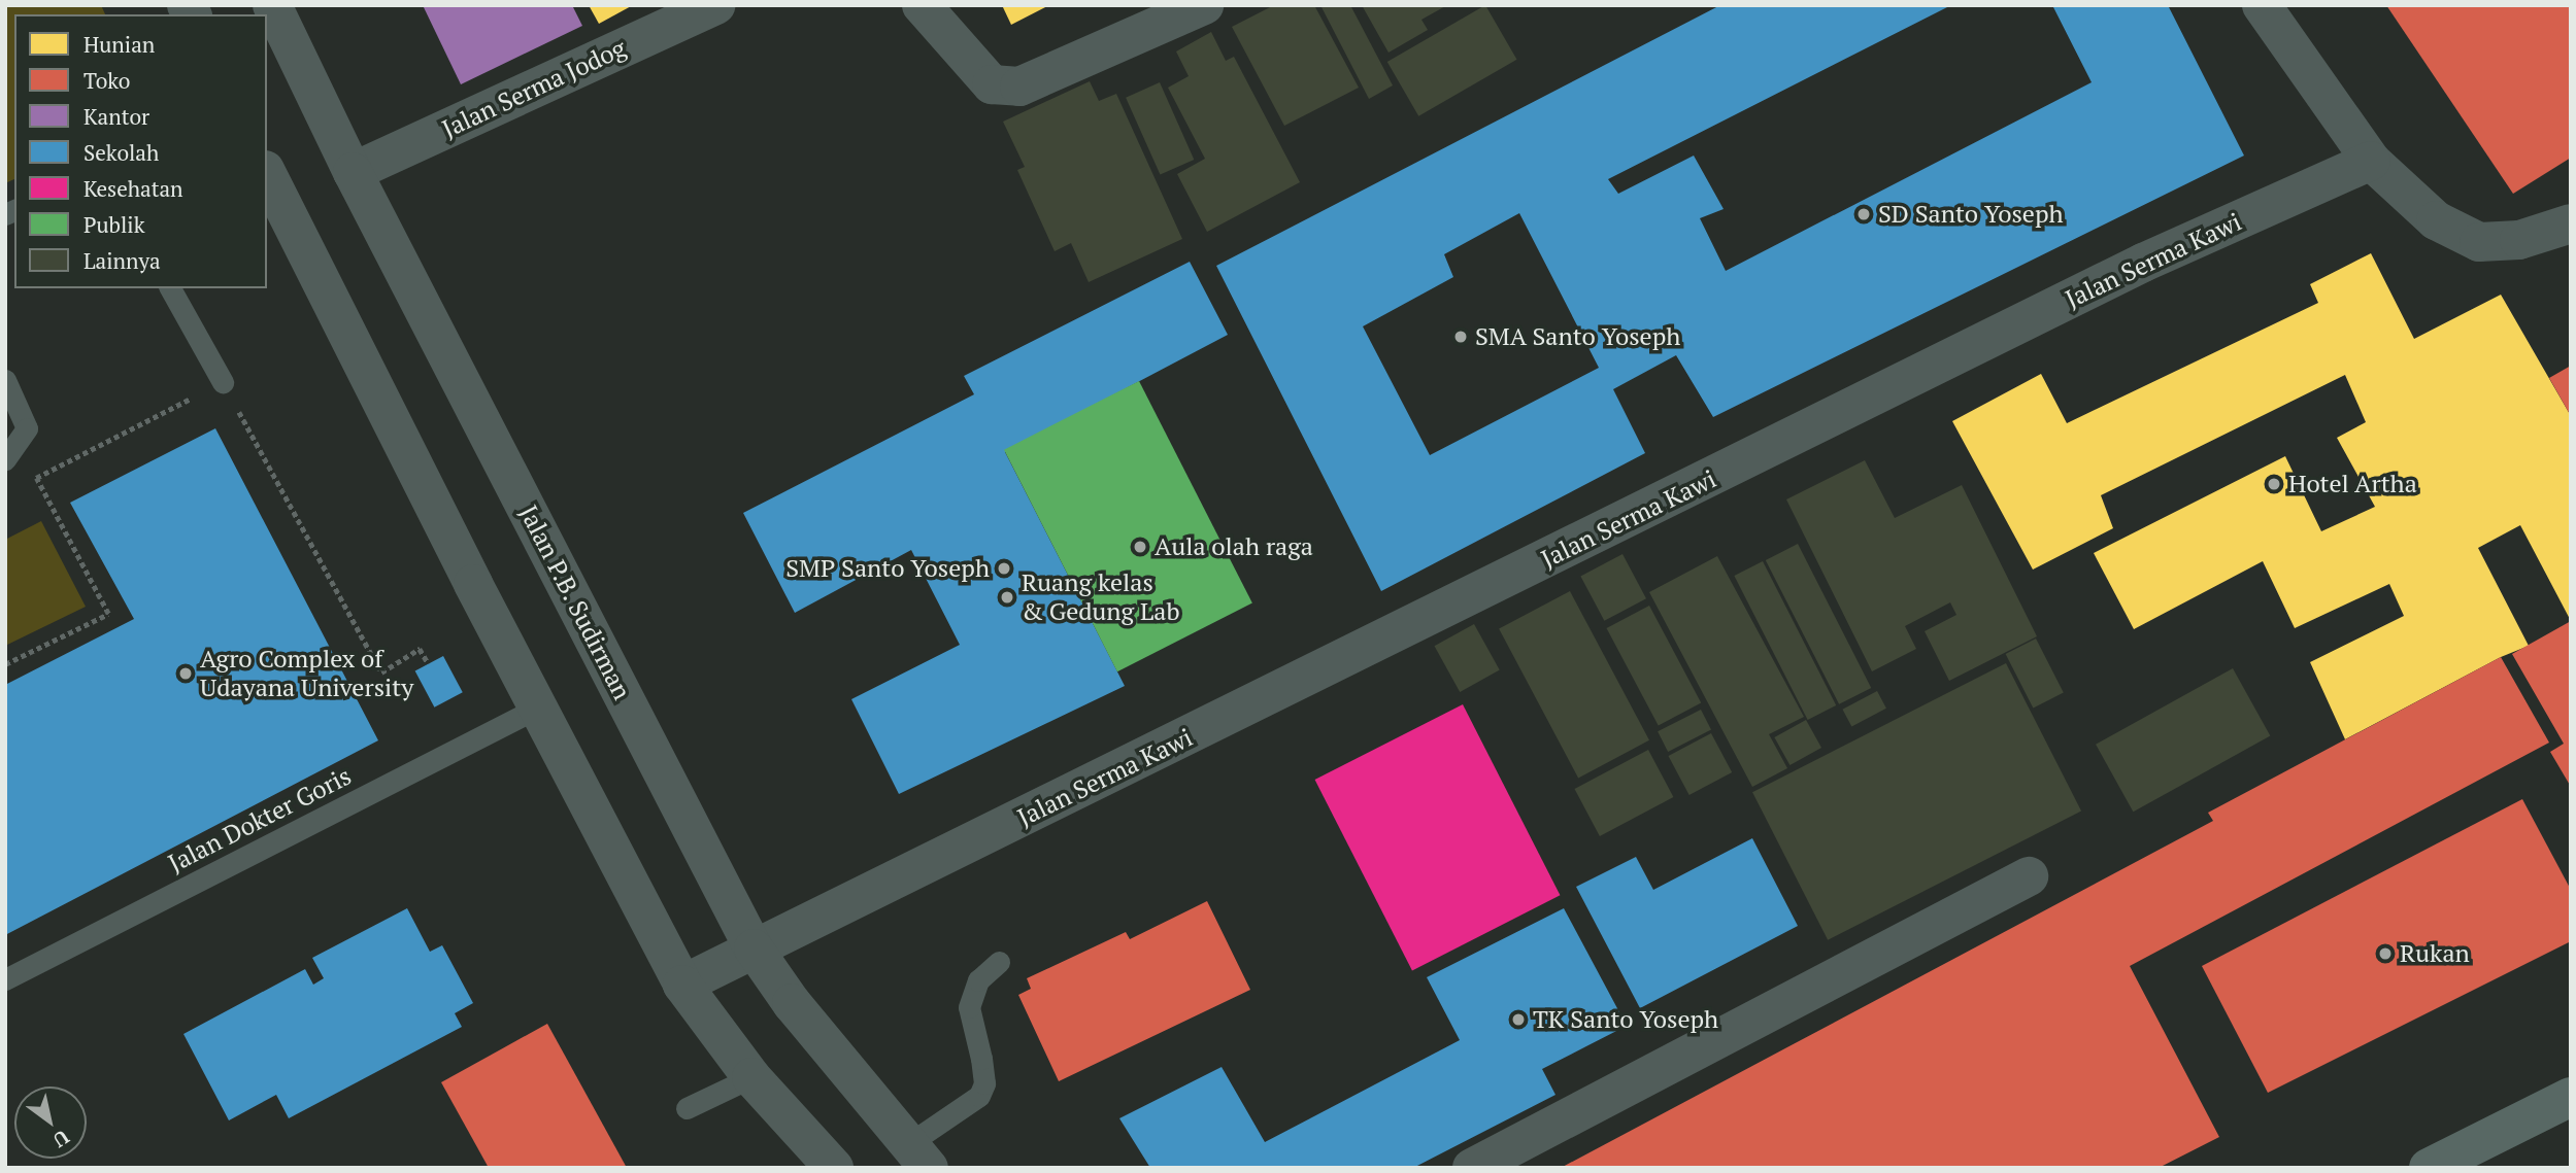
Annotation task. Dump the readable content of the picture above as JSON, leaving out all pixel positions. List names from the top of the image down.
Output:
{
  "streets": {
    "street": ["Jalan Serma Jodog", "Jalan Serma Kawi", "Jalan P.B. Sudirman"],
    "lane": ["Jalan Dokter Goris"]
  },
  "crossings": [
    ["Jalan Serma Jodog", "Jalan P.B. Sudirman"],
    ["Jalan Serma Kawi", "Jalan P.B. Sudirman"]
  ],
  "places": [
    "SD Santo Yoseph",
    "SMA Santo Yoseph",
    "Hotel Artha",
    "Aula olah raga",
    "SMP Santo Yoseph",
    "Ruang kelas & Gedung Lab",
    "Agro Complex of Udayana University",
    "Rukan",
    "TK Santo Yoseph"
  ],
  "legend": [
    "Hunian",
    "Toko",
    "Kantor",
    "Sekolah",
    "Kesehatan",
    "Publik",
    "Lainnya"
  ],
  "north": "bottom right"
}
